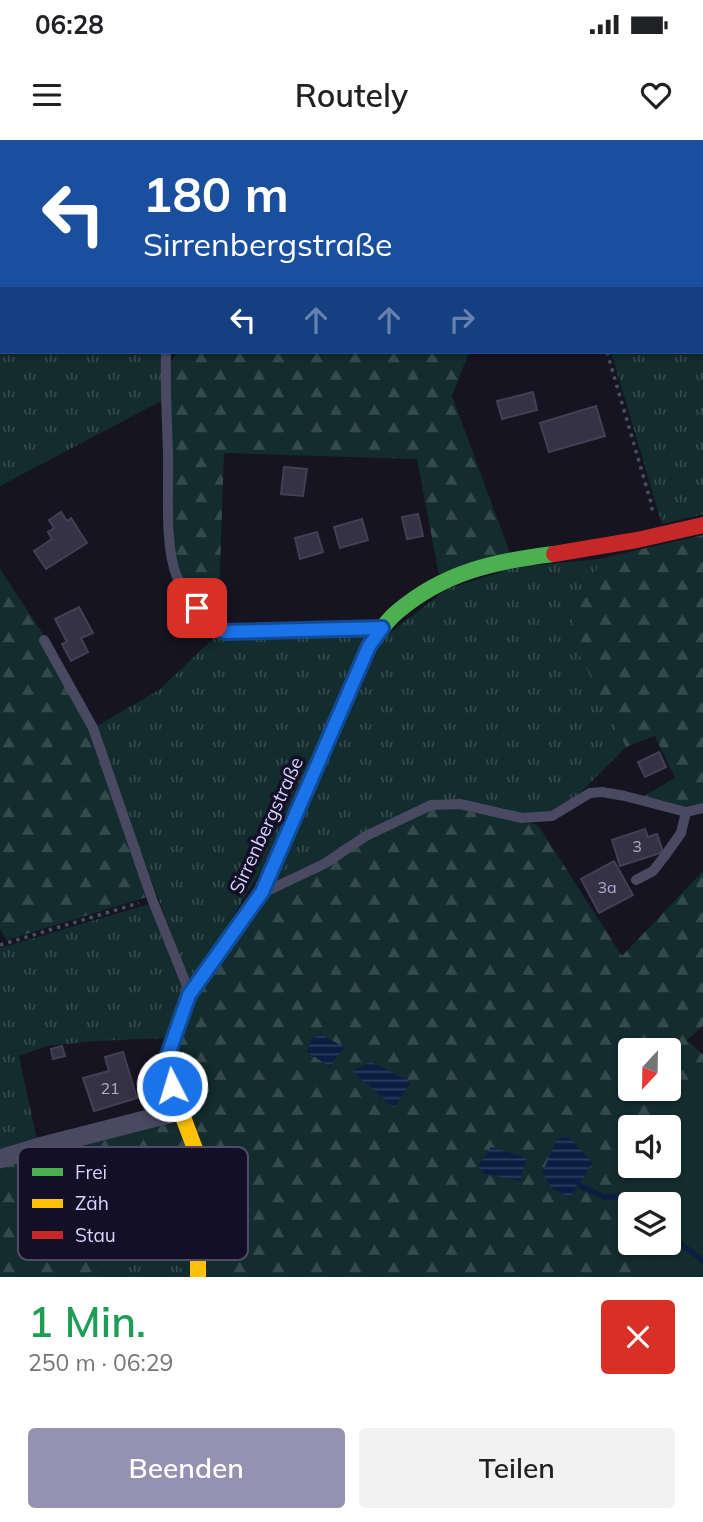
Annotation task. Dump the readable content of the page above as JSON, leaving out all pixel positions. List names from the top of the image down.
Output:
{
  "streets": {
    "street": ["Sirrenbergstraße"]
  },
  "house_numbers": ["3", "3a", "21"],
  "legend": ["Frei", "Zäh", "Stau"],
  "north": "bottom",
  "page": {
    "status": "06:28",
    "header": "Routely",
    "turn": ["180 m", "Sirrenbergstraße"],
    "heading": ["1 Min.", "250 m · 06:29"],
    "buttons": ["Beenden", "Teilen"]
  }
}
